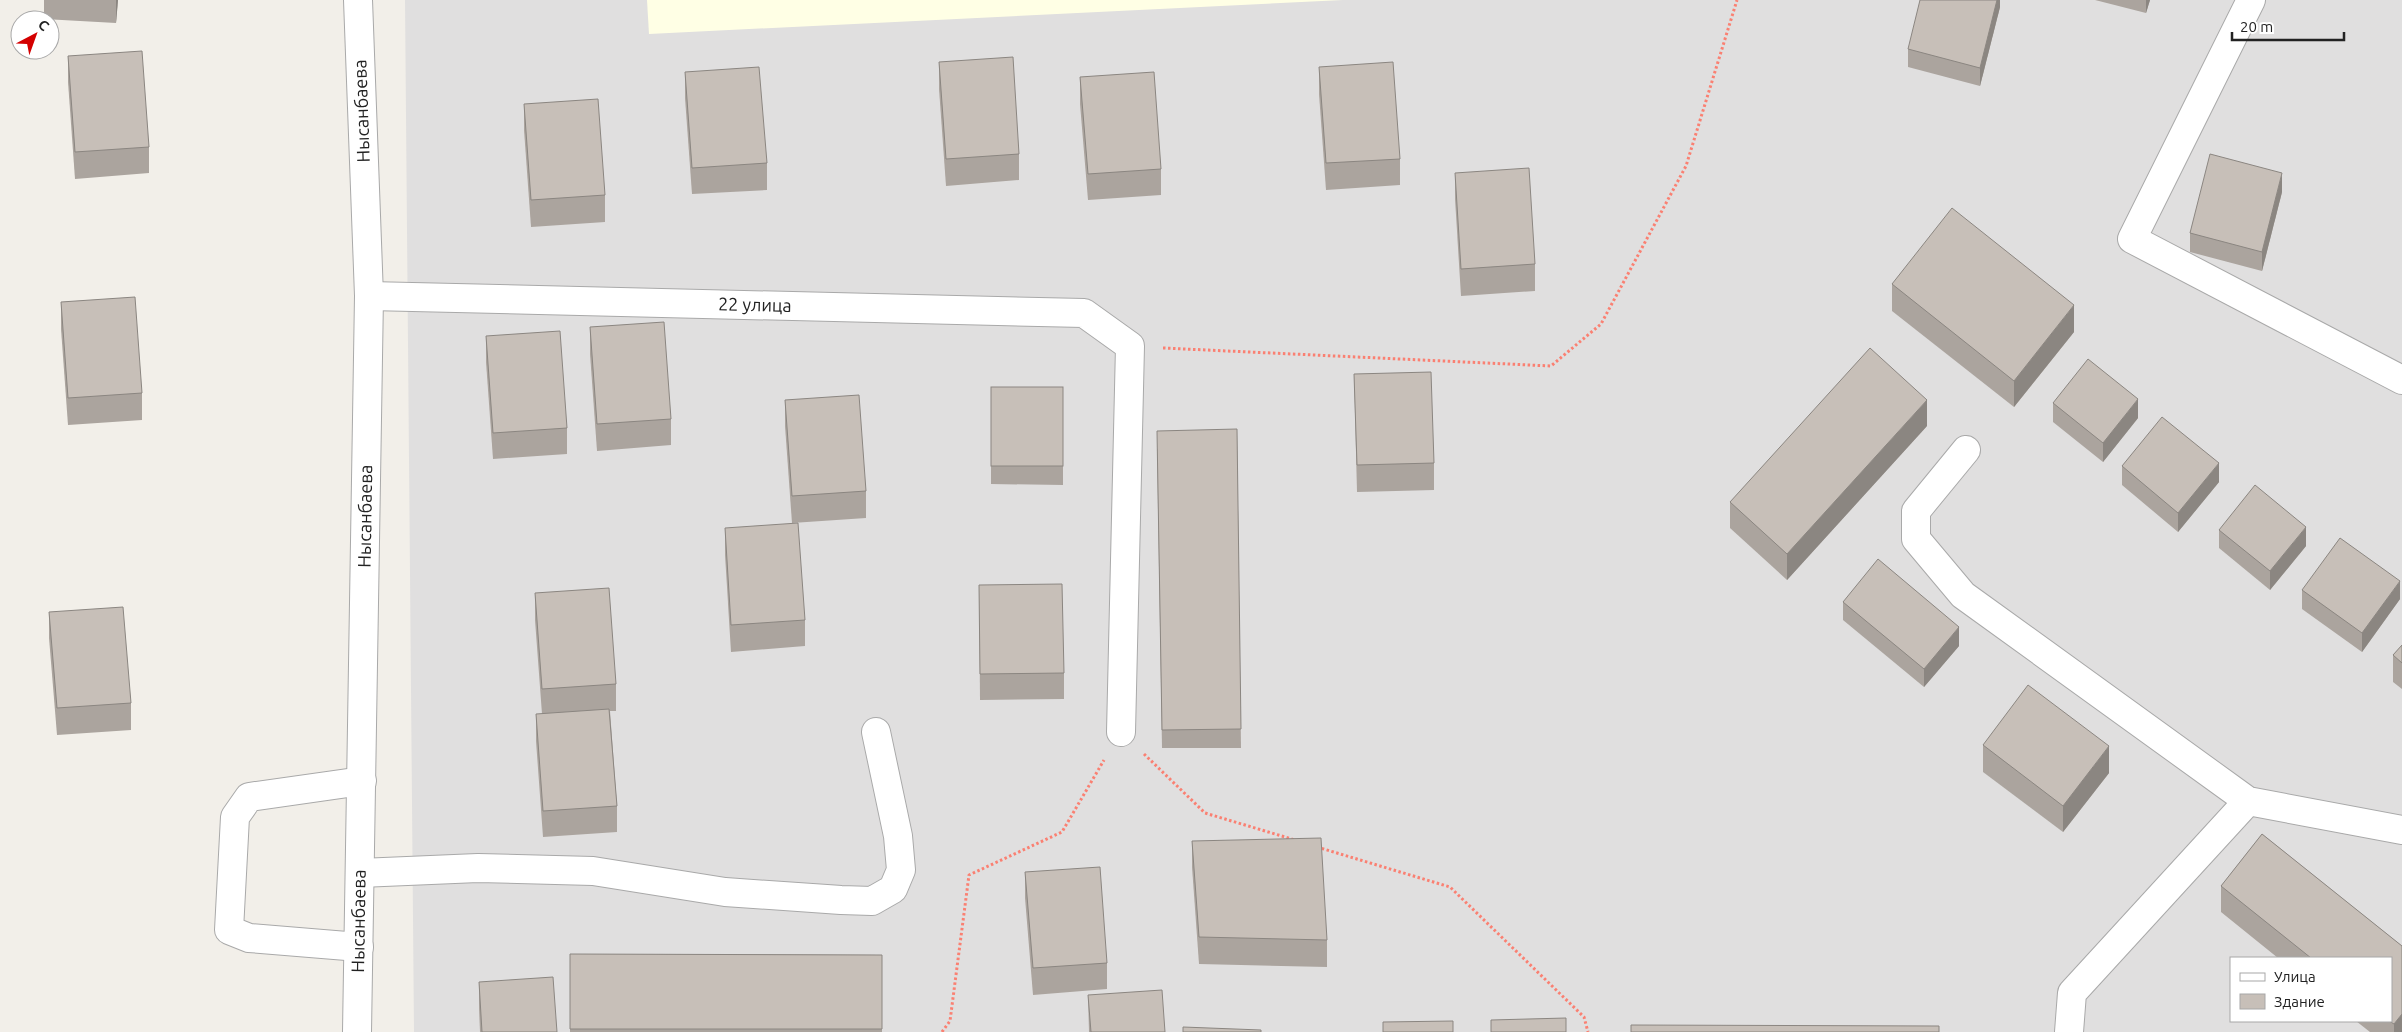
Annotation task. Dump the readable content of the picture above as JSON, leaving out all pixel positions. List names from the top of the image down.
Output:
{
  "streets": {
    "street": ["Нысанбаева", "22 улица"]
  },
  "crossings": [
    ["Нысанбаева", "22 улица"]
  ],
  "legend": ["Улица", "Здание"],
  "scale_bar": "20 m",
  "north": "top right"
}
